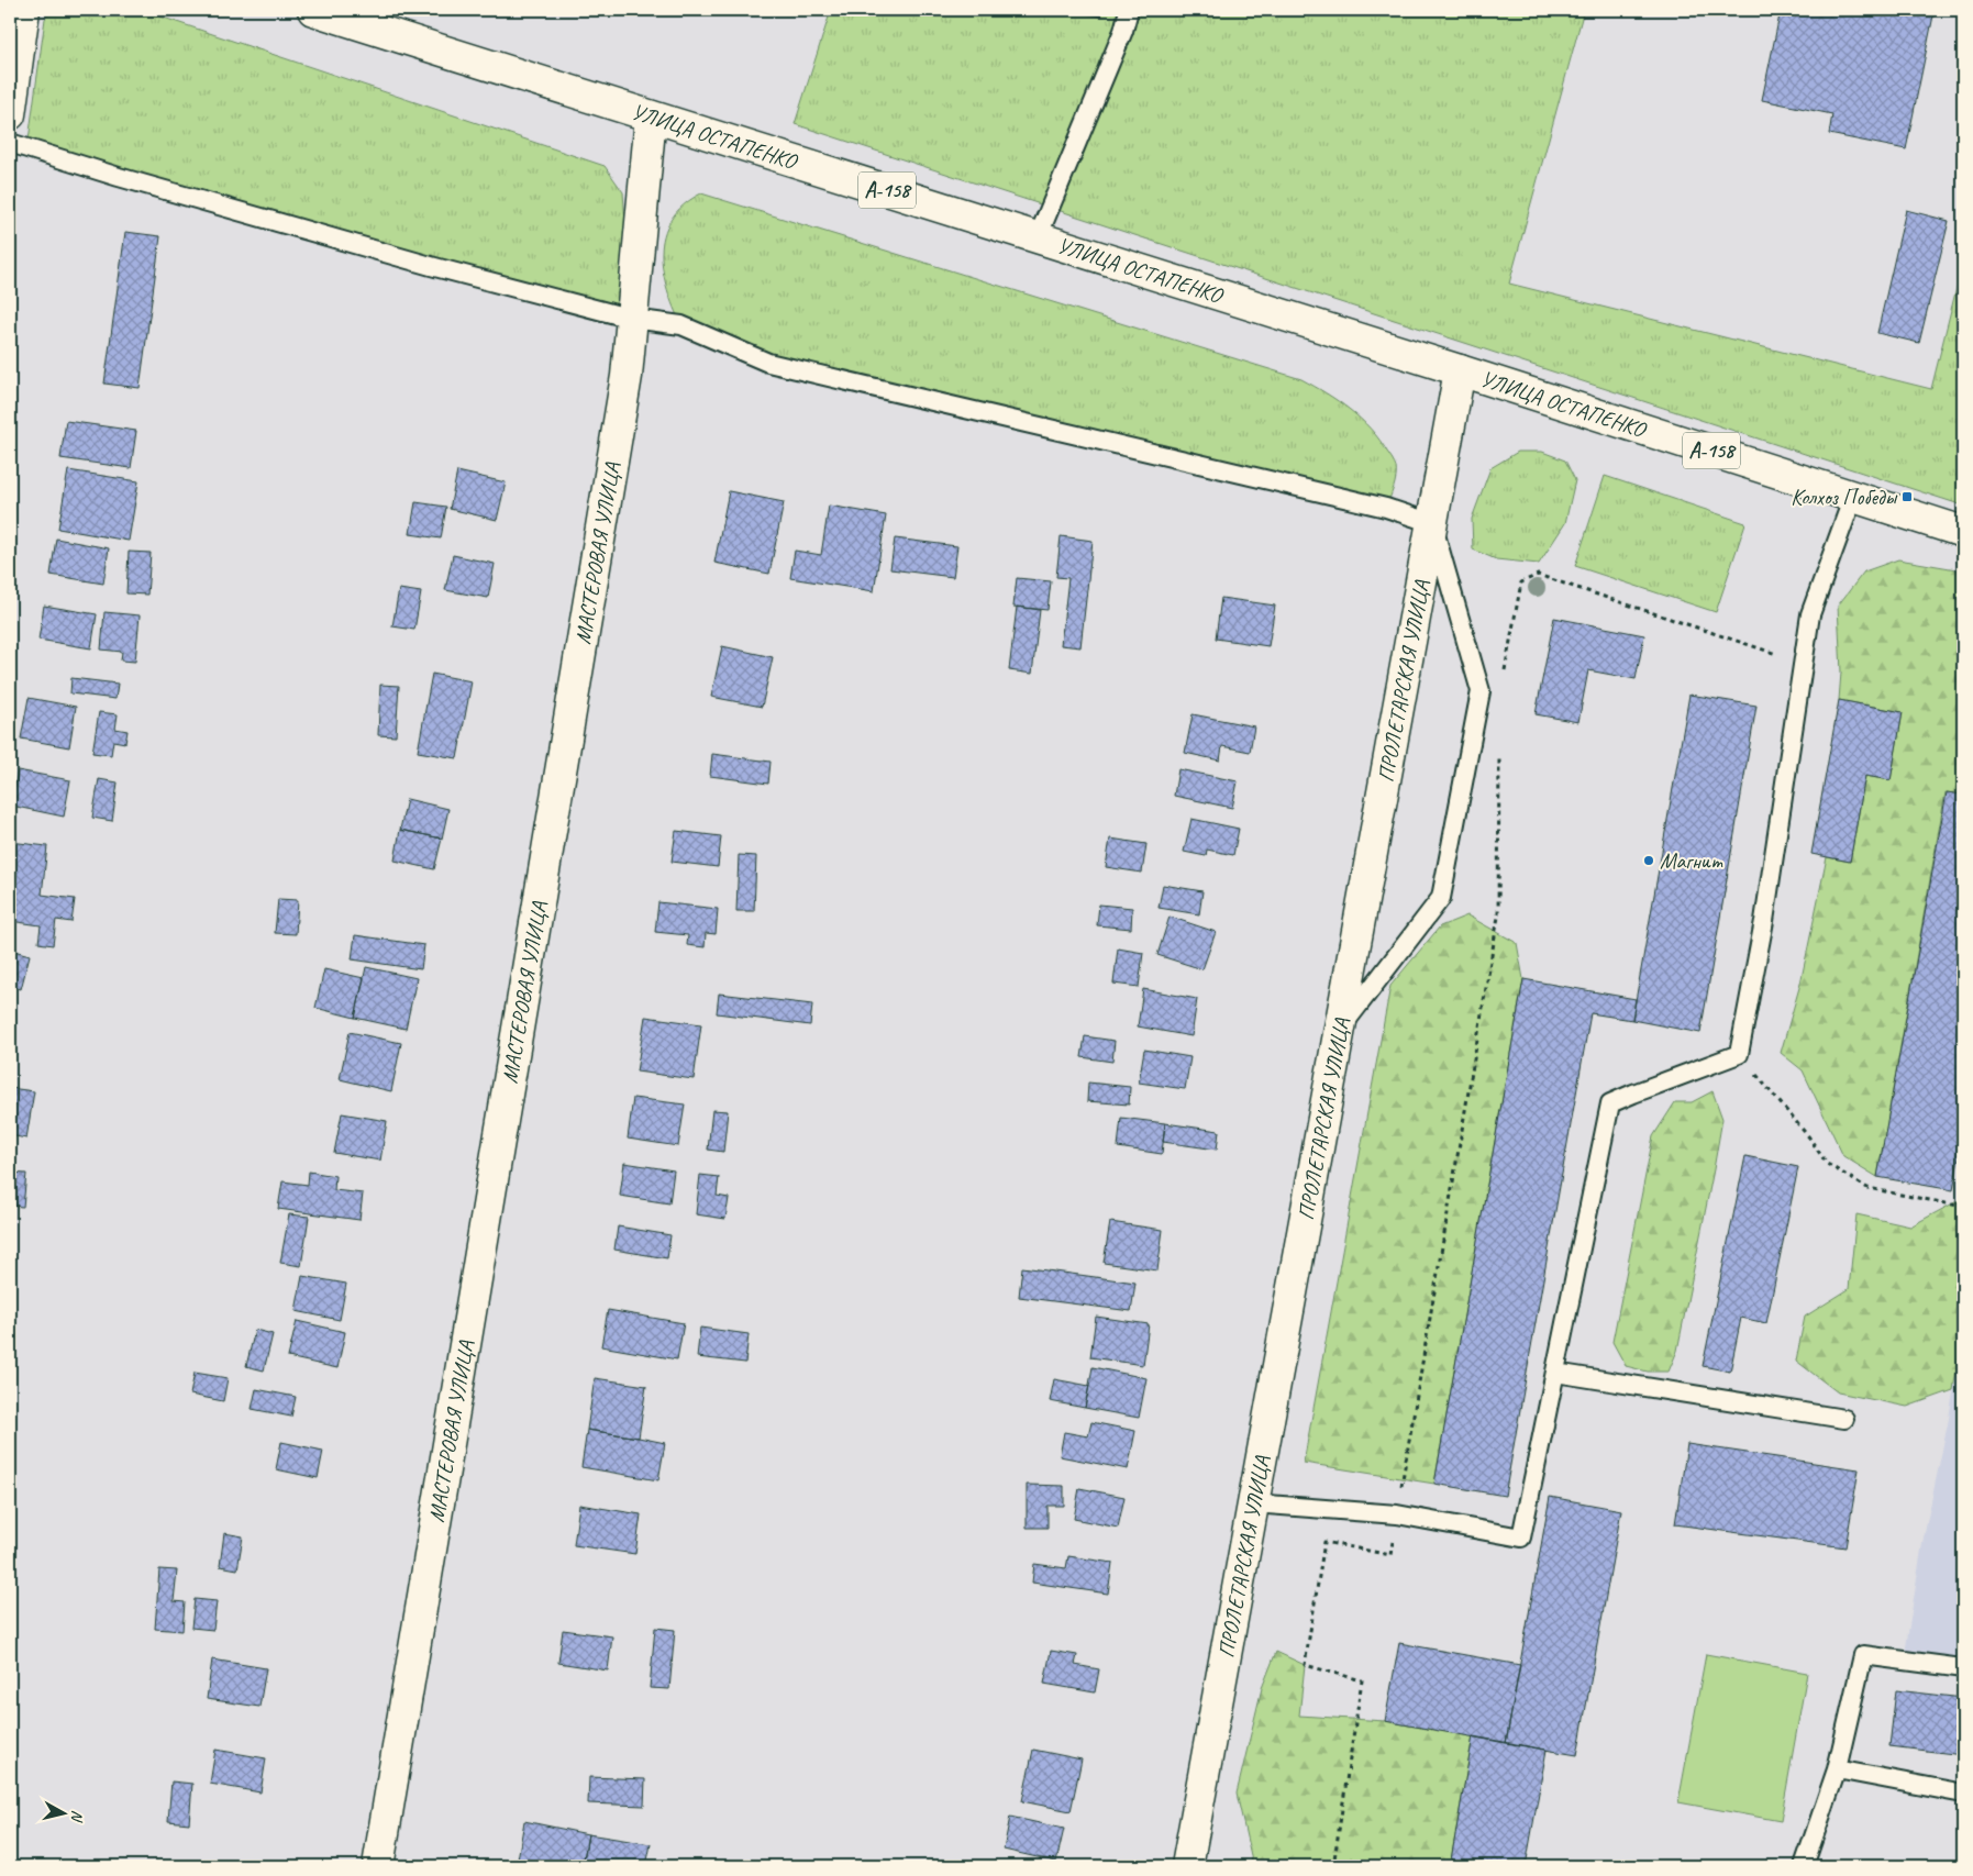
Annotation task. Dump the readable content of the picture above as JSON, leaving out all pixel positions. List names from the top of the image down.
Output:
{
  "streets": {
    "street": [
      "УЛИЦА ОСТАПЕНКО",
      "А-158",
      "МАСТЕРОВАЯ УЛИЦА",
      "ПРОЛЕТАРСКАЯ УЛИЦА"
    ]
  },
  "crossings": [
    ["УЛИЦА ОСТАПЕНКО", "МАСТЕРОВАЯ УЛИЦА"],
    ["УЛИЦА ОСТАПЕНКО", "ПРОЛЕТАРСКАЯ УЛИЦА"]
  ],
  "places": {
    "transit": ["Колхоз Победы"],
    "other": ["Магнит"]
  },
  "north": "right"
}
